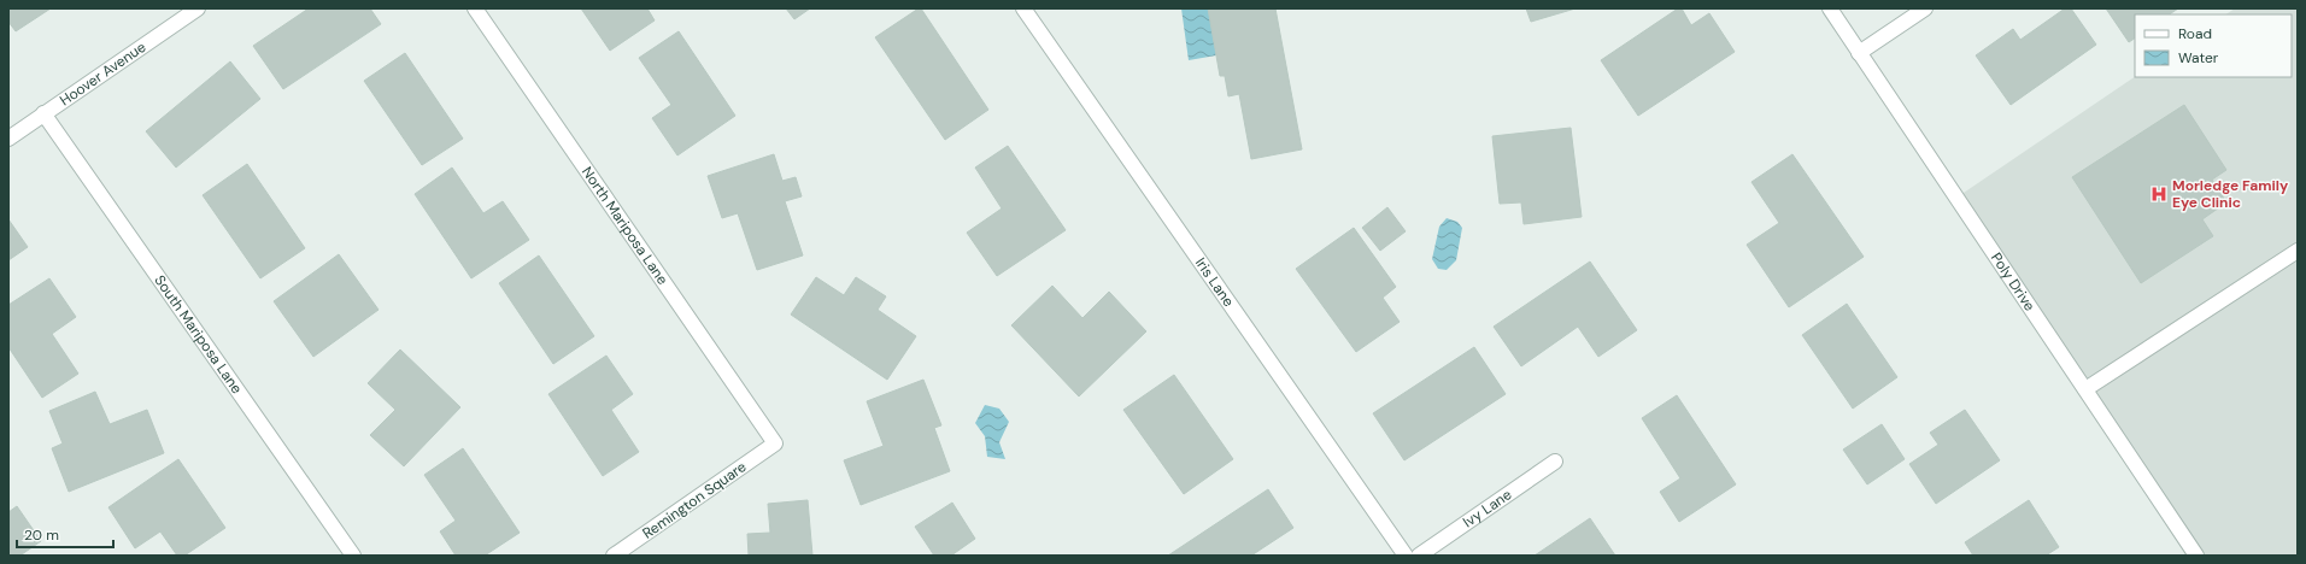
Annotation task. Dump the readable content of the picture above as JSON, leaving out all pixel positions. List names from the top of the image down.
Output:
{
  "streets": {
    "street": [
      "Hoover Avenue",
      "North Mariposa Lane",
      "Iris Lane",
      "Poly Drive",
      "South Mariposa Lane",
      "Remington Square",
      "Ivy Lane"
    ]
  },
  "crossings": [
    ["Hoover Avenue", "South Mariposa Lane"],
    ["North Mariposa Lane", "Remington Square"]
  ],
  "places": {
    "hospital": ["Morledge Family Eye Clinic"]
  },
  "legend": ["Road", "Water"],
  "scale_bar": "20 m"
}
